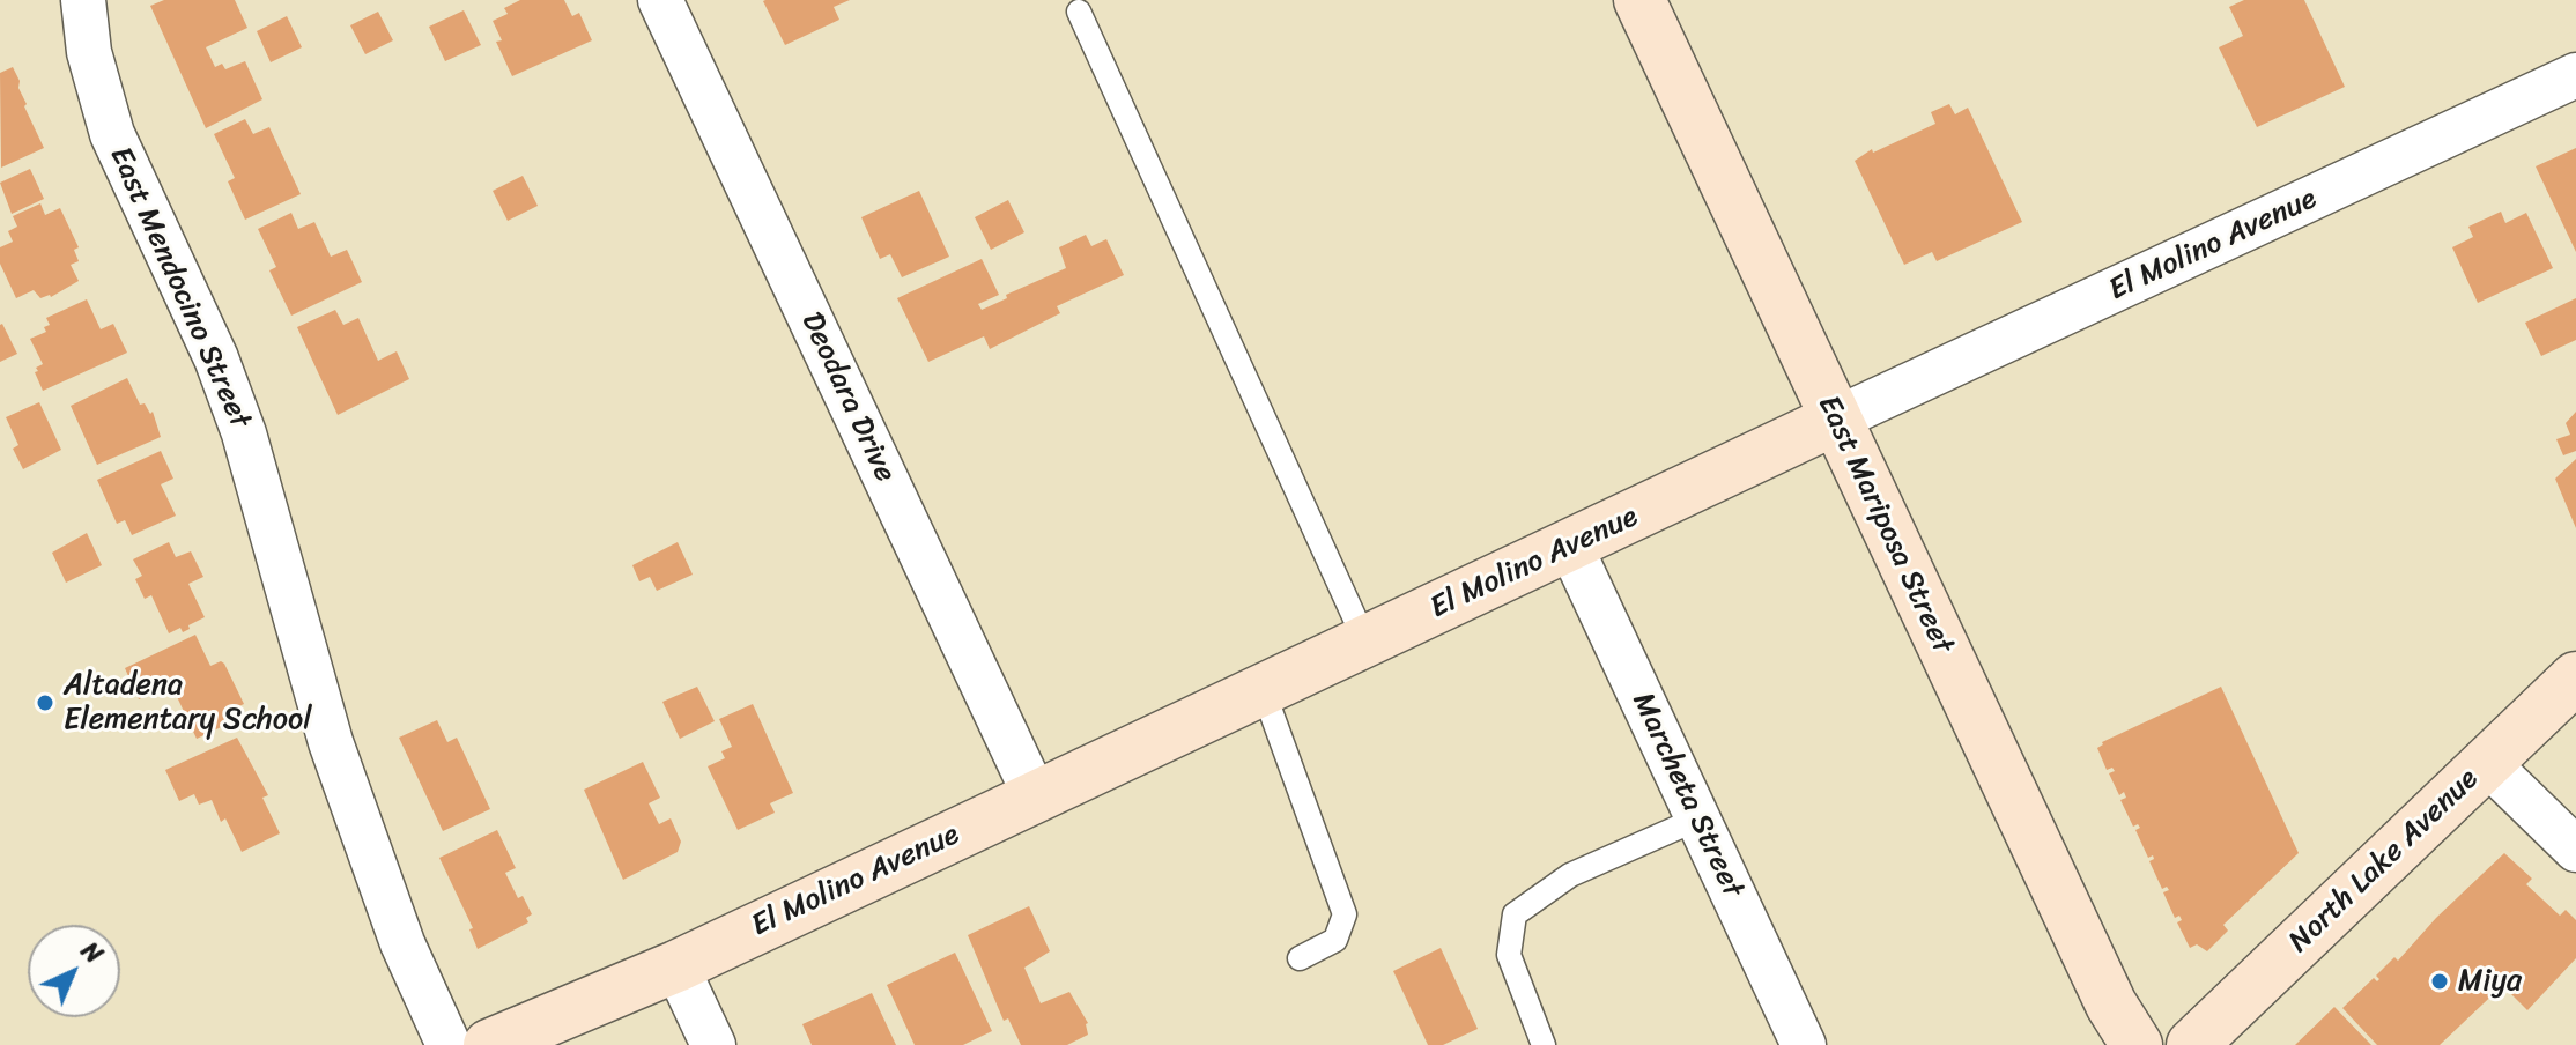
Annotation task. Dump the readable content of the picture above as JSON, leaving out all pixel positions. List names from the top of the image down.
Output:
{
  "streets": {
    "street": [
      "El Molino Avenue",
      "East Mendocino Street",
      "Deodara Drive",
      "East Mariposa Street",
      "Marcheta Street",
      "North Lake Avenue"
    ]
  },
  "crossings": [
    ["El Molino Avenue", "Deodara Drive"],
    ["El Molino Avenue", "East Mariposa Street"],
    ["El Molino Avenue", "Marcheta Street"]
  ],
  "places": ["Altadena Elementary School", "Miya"],
  "north": "top right"
}
